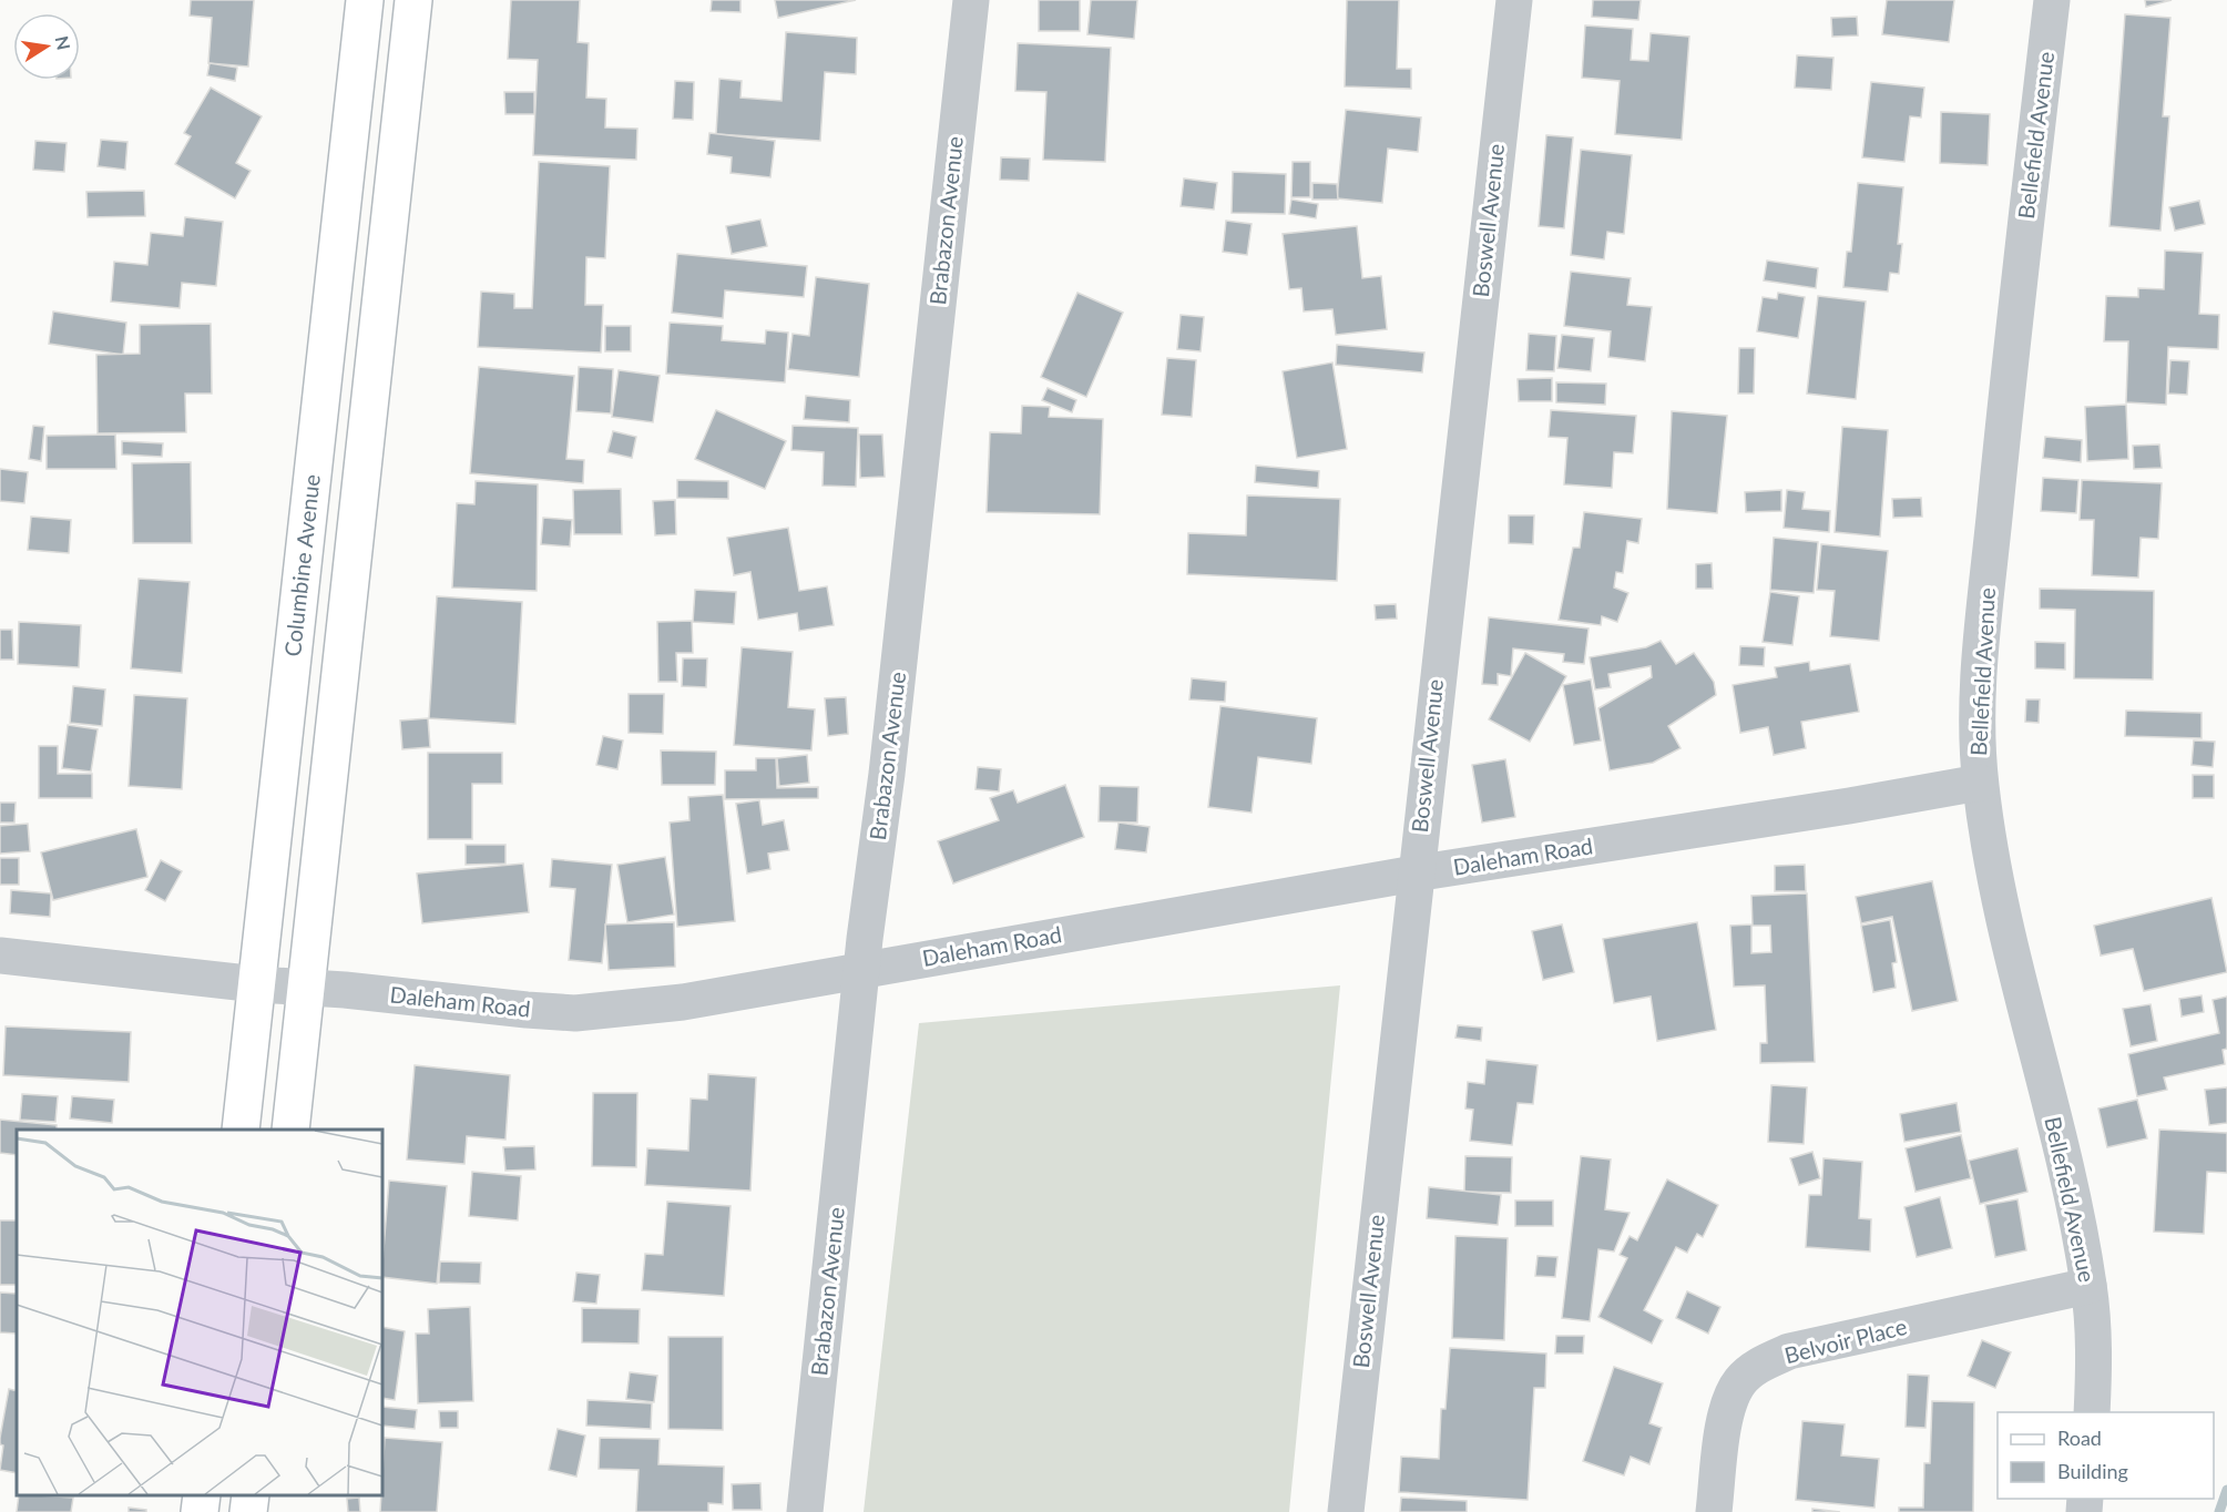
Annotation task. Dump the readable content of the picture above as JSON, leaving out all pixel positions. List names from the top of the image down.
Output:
{
  "streets": {
    "main road": ["Columbine Avenue"],
    "street": [
      "Bellefield Avenue",
      "Brabazon Avenue",
      "Boswell Avenue",
      "Daleham Road",
      "Belvoir Place"
    ]
  },
  "crossings": [
    ["Bellefield Avenue", "Daleham Road"],
    ["Bellefield Avenue", "Belvoir Place"],
    ["Brabazon Avenue", "Daleham Road"],
    ["Boswell Avenue", "Daleham Road"],
    ["Columbine Avenue", "Daleham Road"]
  ],
  "legend": ["Road", "Building"],
  "north": "right"
}
